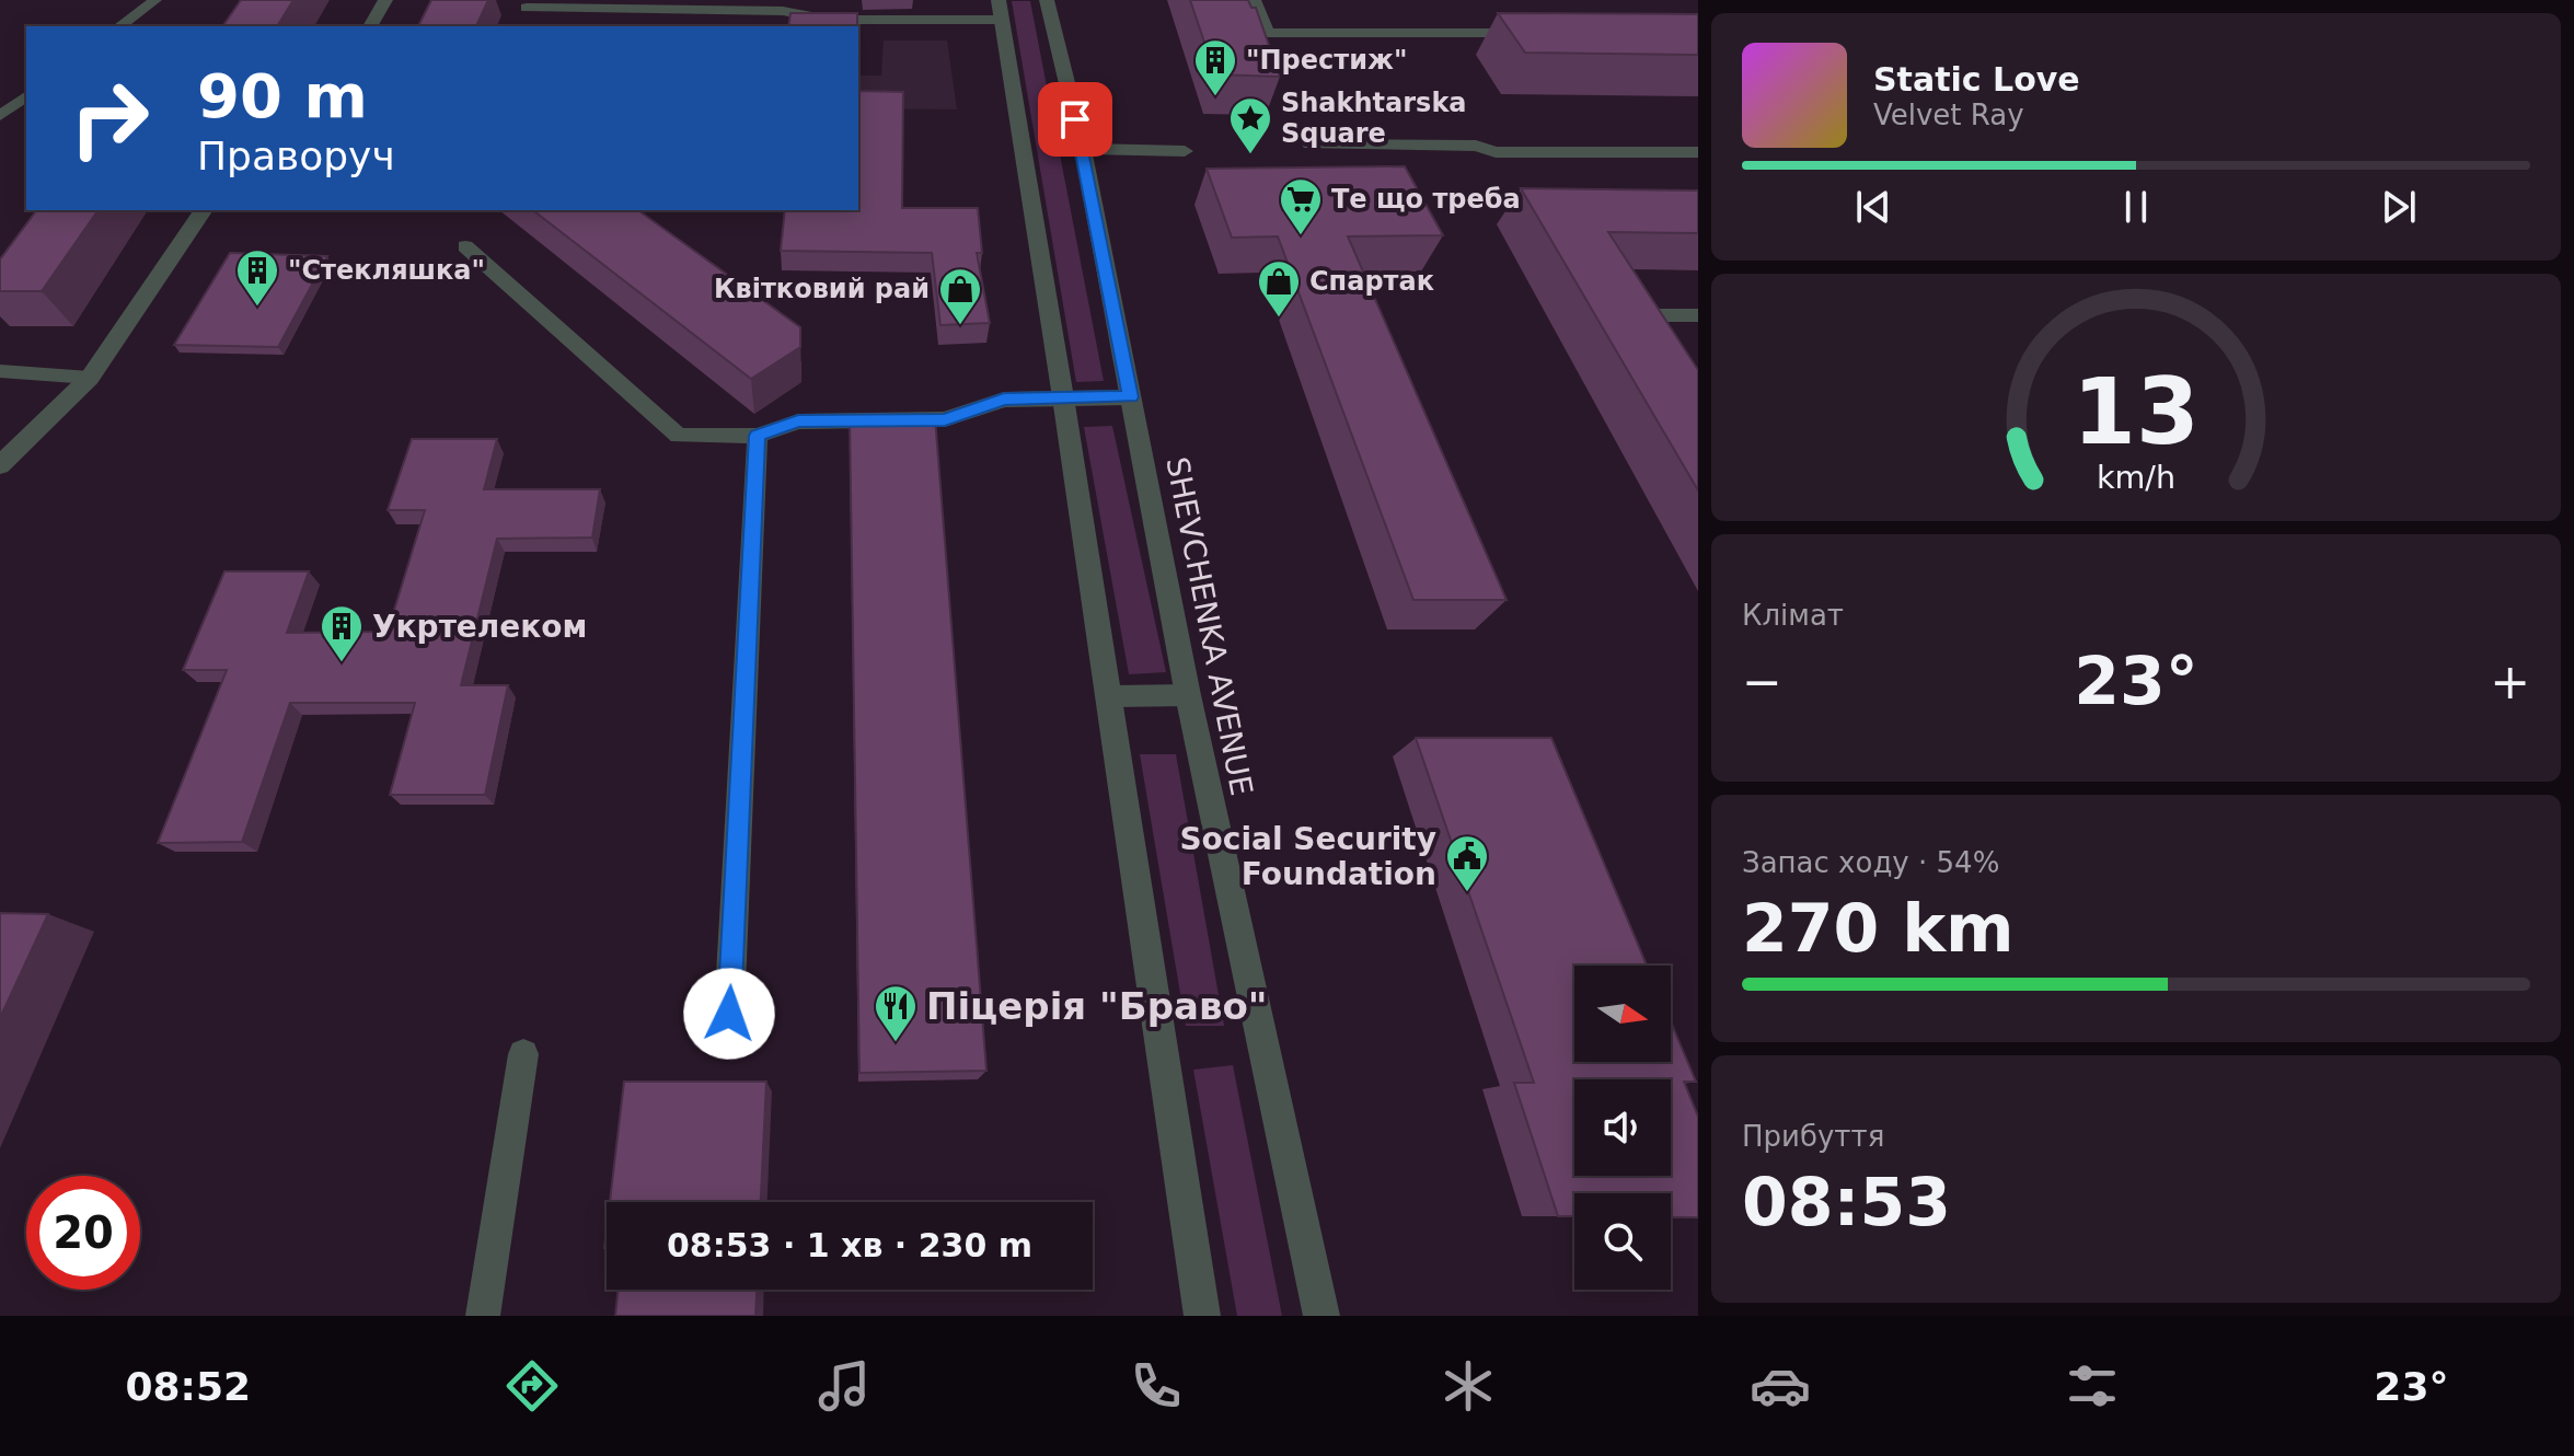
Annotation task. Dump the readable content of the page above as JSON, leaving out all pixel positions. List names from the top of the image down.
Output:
{
  "streets": {
    "street": ["SHEVCHENKA AVENUE"]
  },
  "places": {
    "building": ["\"Престиж\"", "\"Стекляшка\"", "Укртелеком"],
    "place": ["Shakhtarska Square"],
    "supermarket": ["Те що треба"],
    "shop": ["Спартак", "Квітковий рай"],
    "public building": ["Social Security Foundation"],
    "restaurant": ["Піцерія \"Браво\""]
  },
  "north": "right",
  "page": {
    "turn": ["90 m", "Праворуч"],
    "song": ["Static Love", "Velvet Ray"],
    "tile": [
      "Клімат",
      ["Запас ходу · 54%", "270 km"],
      ["Прибуття", "08:53"]
    ],
    "heat": ["−", "23°", "+"],
    "limit": "20",
    "trip": "08:53 · 1 хв · 230 m",
    "tabs": ["08:52", "23°"],
    "gauge": ["13", "km/h"]
  }
}
